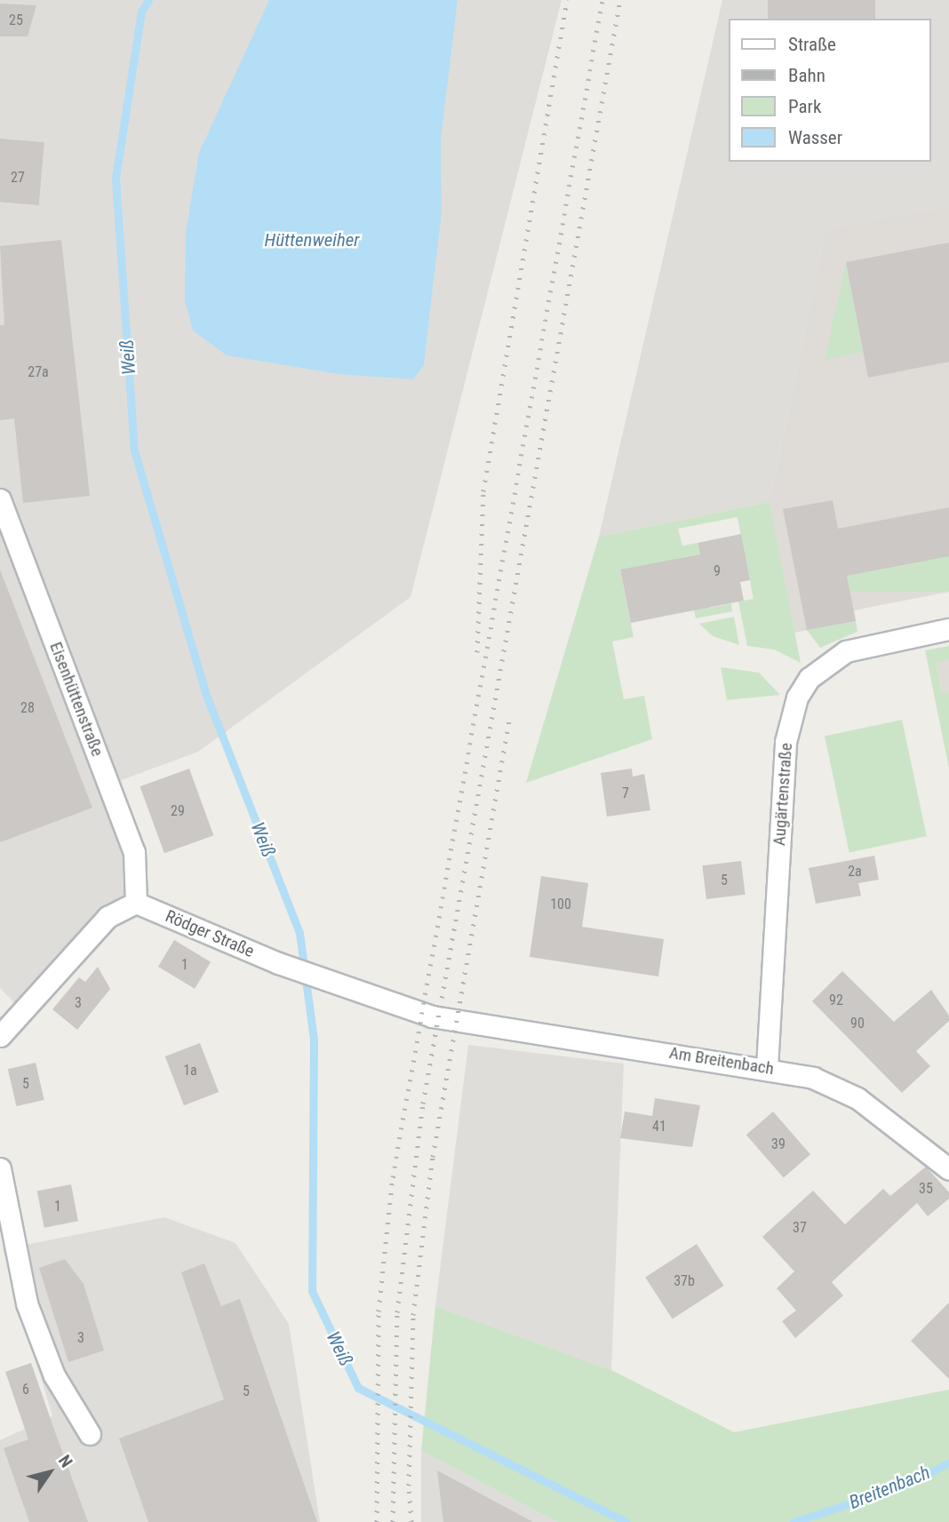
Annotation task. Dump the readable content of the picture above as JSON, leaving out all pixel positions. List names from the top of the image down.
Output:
{
  "streets": {
    "street": [
      "Eisenhüttenstraße",
      "Augärtenstraße",
      "Rödger Straße",
      "Am Breitenbach"
    ]
  },
  "crossings": [
    ["Eisenhüttenstraße", "Rödger Straße"],
    ["Augärtenstraße", "Am Breitenbach"],
    ["Rödger Straße", "Am Breitenbach"]
  ],
  "water": ["Hüttenweiher", "Weiß", "Breitenbach"],
  "house_numbers": [
    "25",
    "27",
    "27a",
    "9",
    "28",
    "7",
    "29",
    "2a",
    "5",
    "100",
    "1",
    "92",
    "3",
    "90",
    "1a",
    "5",
    "41",
    "39",
    "35",
    "1",
    "37",
    "37b",
    "3",
    "6",
    "5"
  ],
  "legend": [
    "Straße",
    "Bahn",
    "Park",
    "Wasser"
  ],
  "north": "top right"
}
